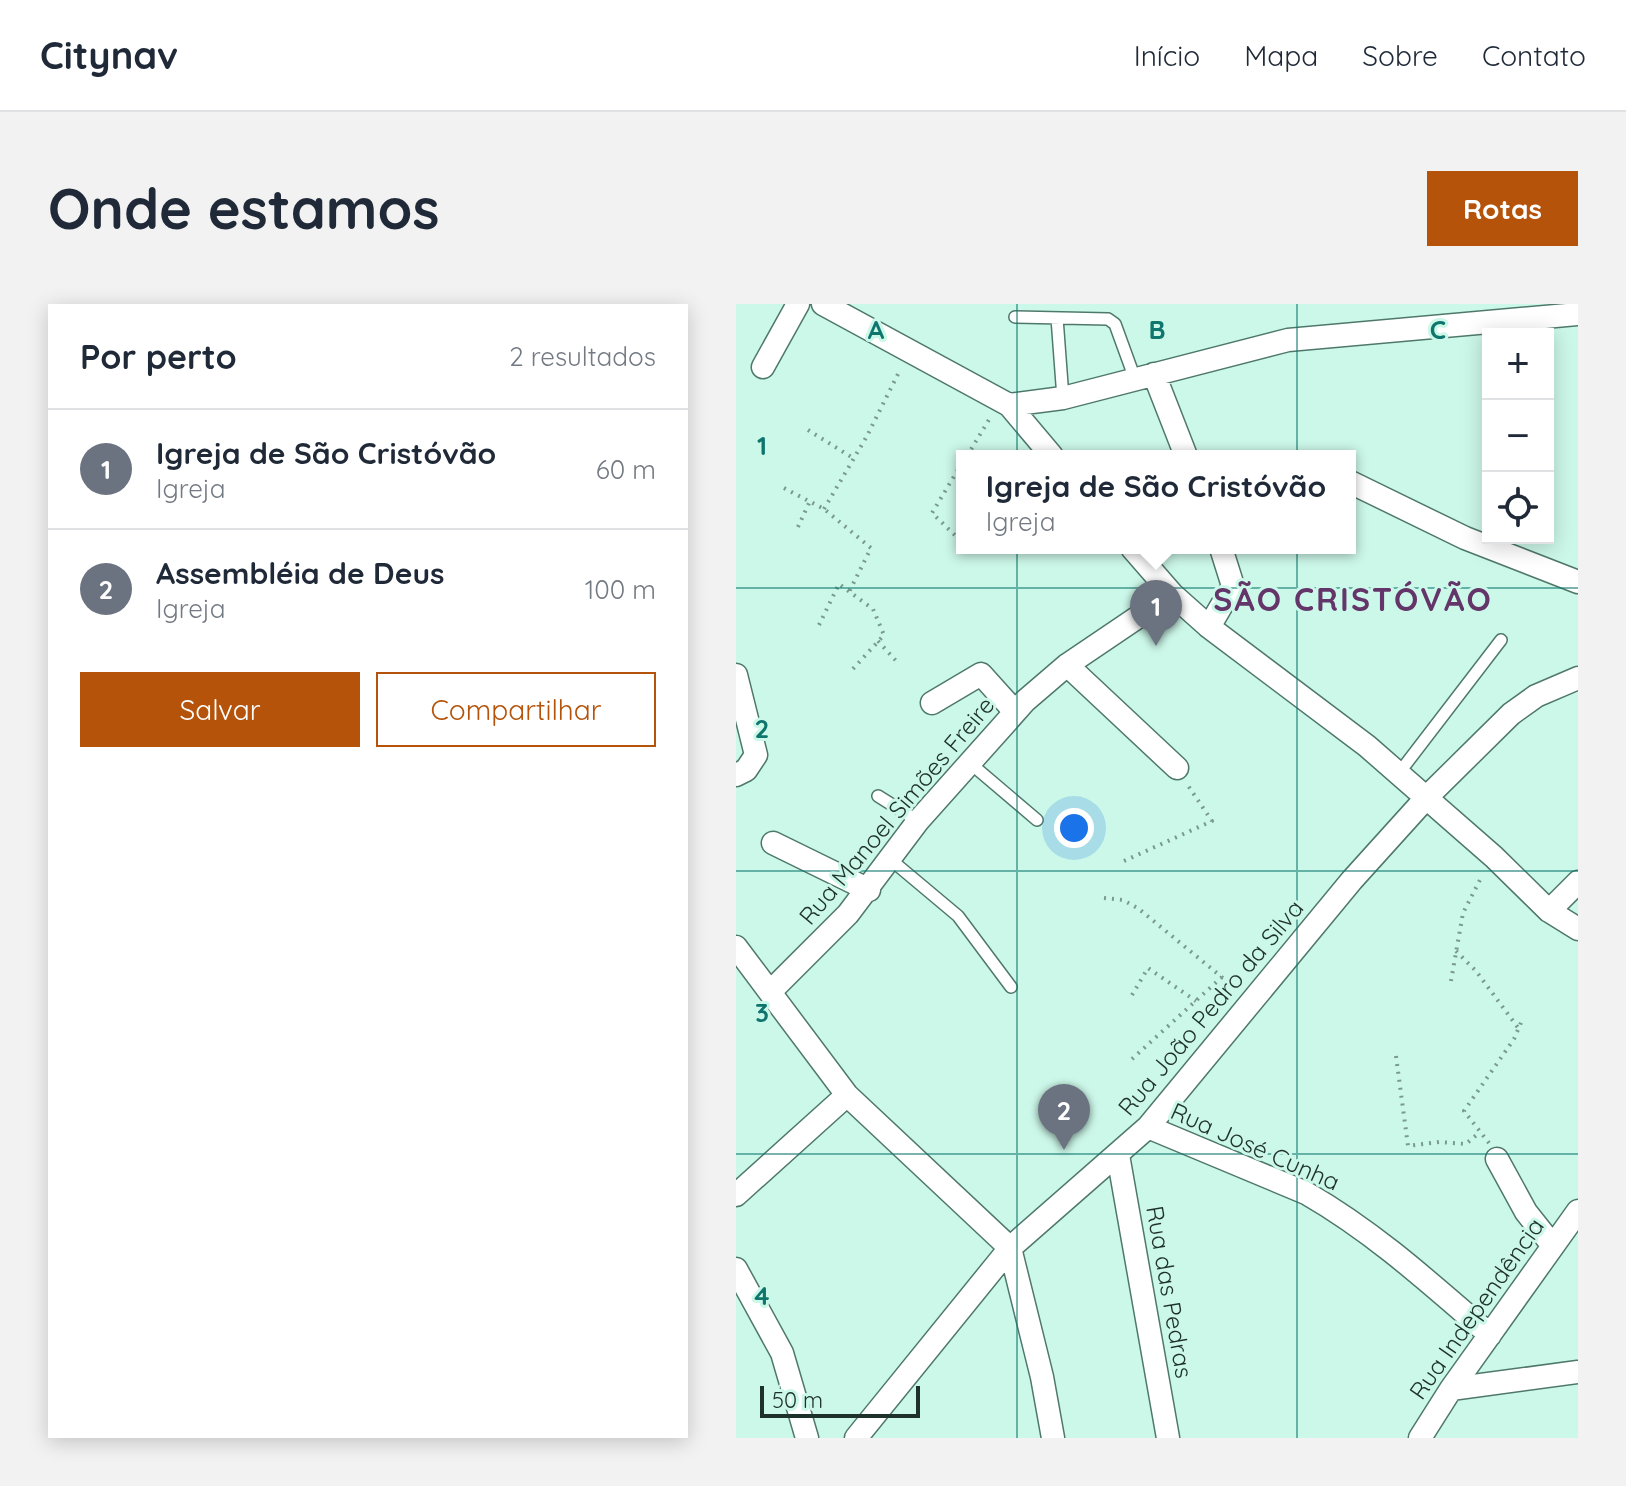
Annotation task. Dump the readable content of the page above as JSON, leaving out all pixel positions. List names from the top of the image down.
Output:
{
  "streets": {
    "street": [
      "Rua Manoel Simões Freire",
      "Rua João Pedro da Silva",
      "Rua José Cunha",
      "Rua das Pedras",
      "Rua Independência"
    ]
  },
  "crossings": [
    ["Rua João Pedro da Silva", "Rua José Cunha"],
    ["Rua João Pedro da Silva", "Rua das Pedras"],
    ["Rua José Cunha", "Rua Independência"]
  ],
  "districts": ["SÃO CRISTÓVÃO"],
  "scale_bar": "50 m",
  "page": {
    "header": "Citynav",
    "nav": [
      "Início",
      "Mapa",
      "Sobre",
      "Contato"
    ],
    "buttons": [
      "Rotas",
      ["Salvar", "Compartilhar"]
    ],
    "title": "Onde estamos",
    "heading": ["Por perto", "2 resultados"],
    "map_buttons": ["+", "−"],
    "list": [
      {
        "mark": "1",
        "name": "Igreja de São Cristóvão",
        "note": "Igreja",
        "value": "60 m"
      },
      {
        "mark": "2",
        "name": "Assembléia de Deus",
        "note": "Igreja",
        "value": "100 m"
      }
    ],
    "popup": ["Igreja de São Cristóvão", "Igreja"],
    "pins": ["1", "2"],
    "scale": "50 m"
  },
  "grid": {
    "columns": ["A", "B", "C"],
    "rows": [
      "1",
      "2",
      "3",
      "4"
    ]
  }
}
